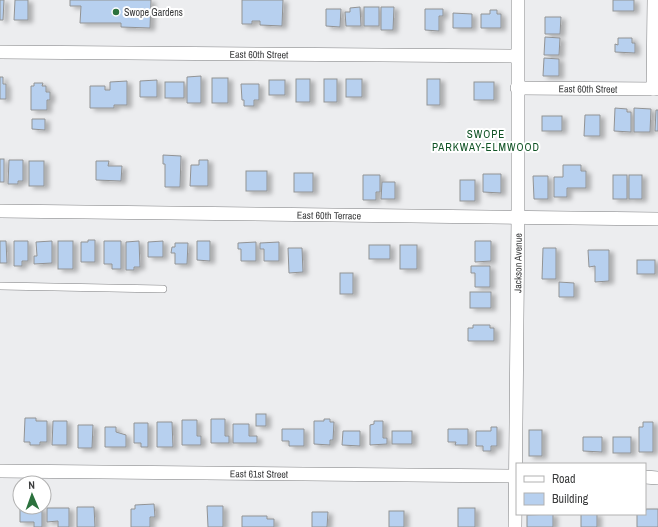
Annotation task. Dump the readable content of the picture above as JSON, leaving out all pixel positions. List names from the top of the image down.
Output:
{
  "streets": {
    "street": [
      "East 60th Street",
      "East 60th Terrace",
      "Jackson Avenue",
      "East 61st Street"
    ]
  },
  "crossings": [
    ["East 60th Street", "Jackson Avenue"],
    ["East 60th Terrace", "Jackson Avenue"],
    ["Jackson Avenue", "East 61st Street"]
  ],
  "districts": ["SWOPE PARKWAY-ELMWOOD"],
  "places": ["Swope Gardens"],
  "legend": ["Road", "Building"],
  "north": "top"
}
